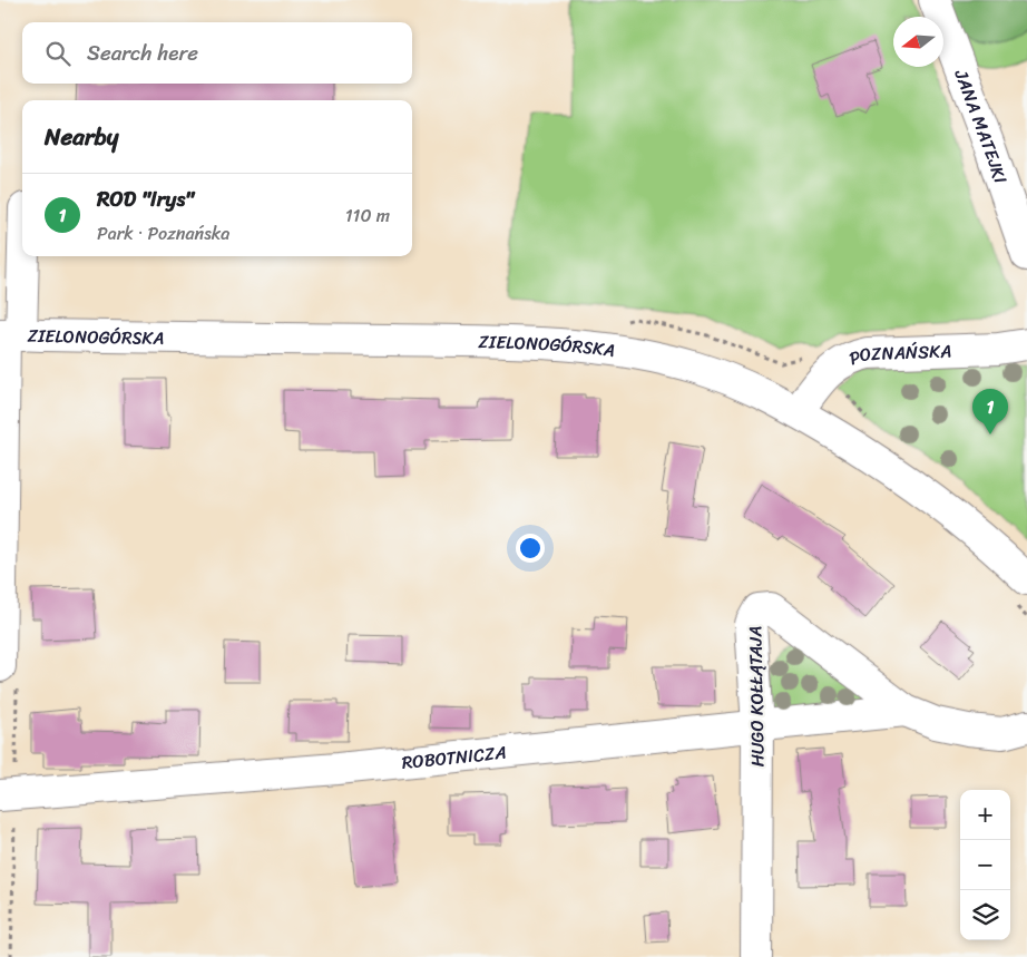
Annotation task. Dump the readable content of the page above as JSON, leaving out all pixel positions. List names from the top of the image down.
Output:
{
  "streets": {
    "street": [
      "JANA MATEJKI",
      "ZIELONOGÓRSKA",
      "POZNAŃSKA",
      "HUGO KOŁŁĄTAJA",
      "ROBOTNICZA"
    ]
  },
  "crossings": [
    ["ZIELONOGÓRSKA", "POZNAŃSKA"],
    ["HUGO KOŁŁĄTAJA", "ROBOTNICZA"]
  ],
  "north": "left",
  "page": {
    "search": "Search here",
    "heading": "Nearby",
    "list": [
      {
        "mark": "1",
        "name": "ROD \"Irys\"",
        "note": "Park · Poznańska",
        "value": "110 m"
      }
    ],
    "pins": "1",
    "map_buttons": ["+", "−"]
  }
}
